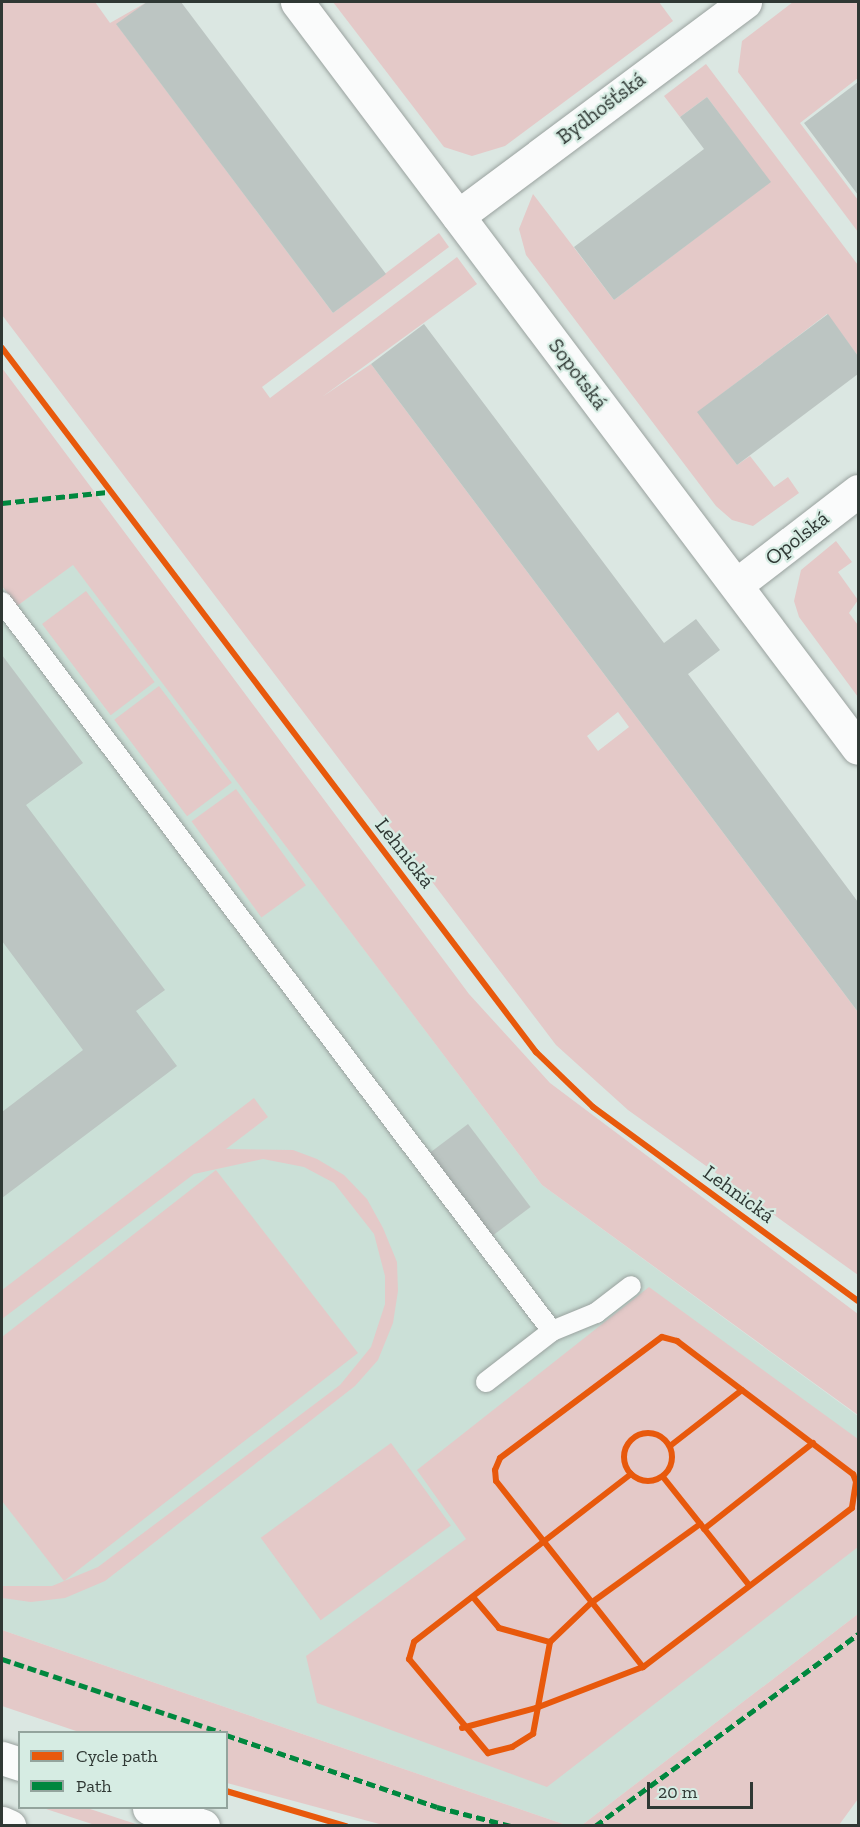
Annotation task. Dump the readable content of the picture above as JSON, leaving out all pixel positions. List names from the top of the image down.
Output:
{
  "streets": {
    "street": ["Bydhošťská", "Sopotská", "Opolská"],
    "cycle path": ["Lehnická"]
  },
  "crossings": [
    ["Bydhošťská", "Sopotská"],
    ["Sopotská", "Opolská"]
  ],
  "legend": ["Cycle path", "Path"],
  "scale_bar": "20 m"
}
